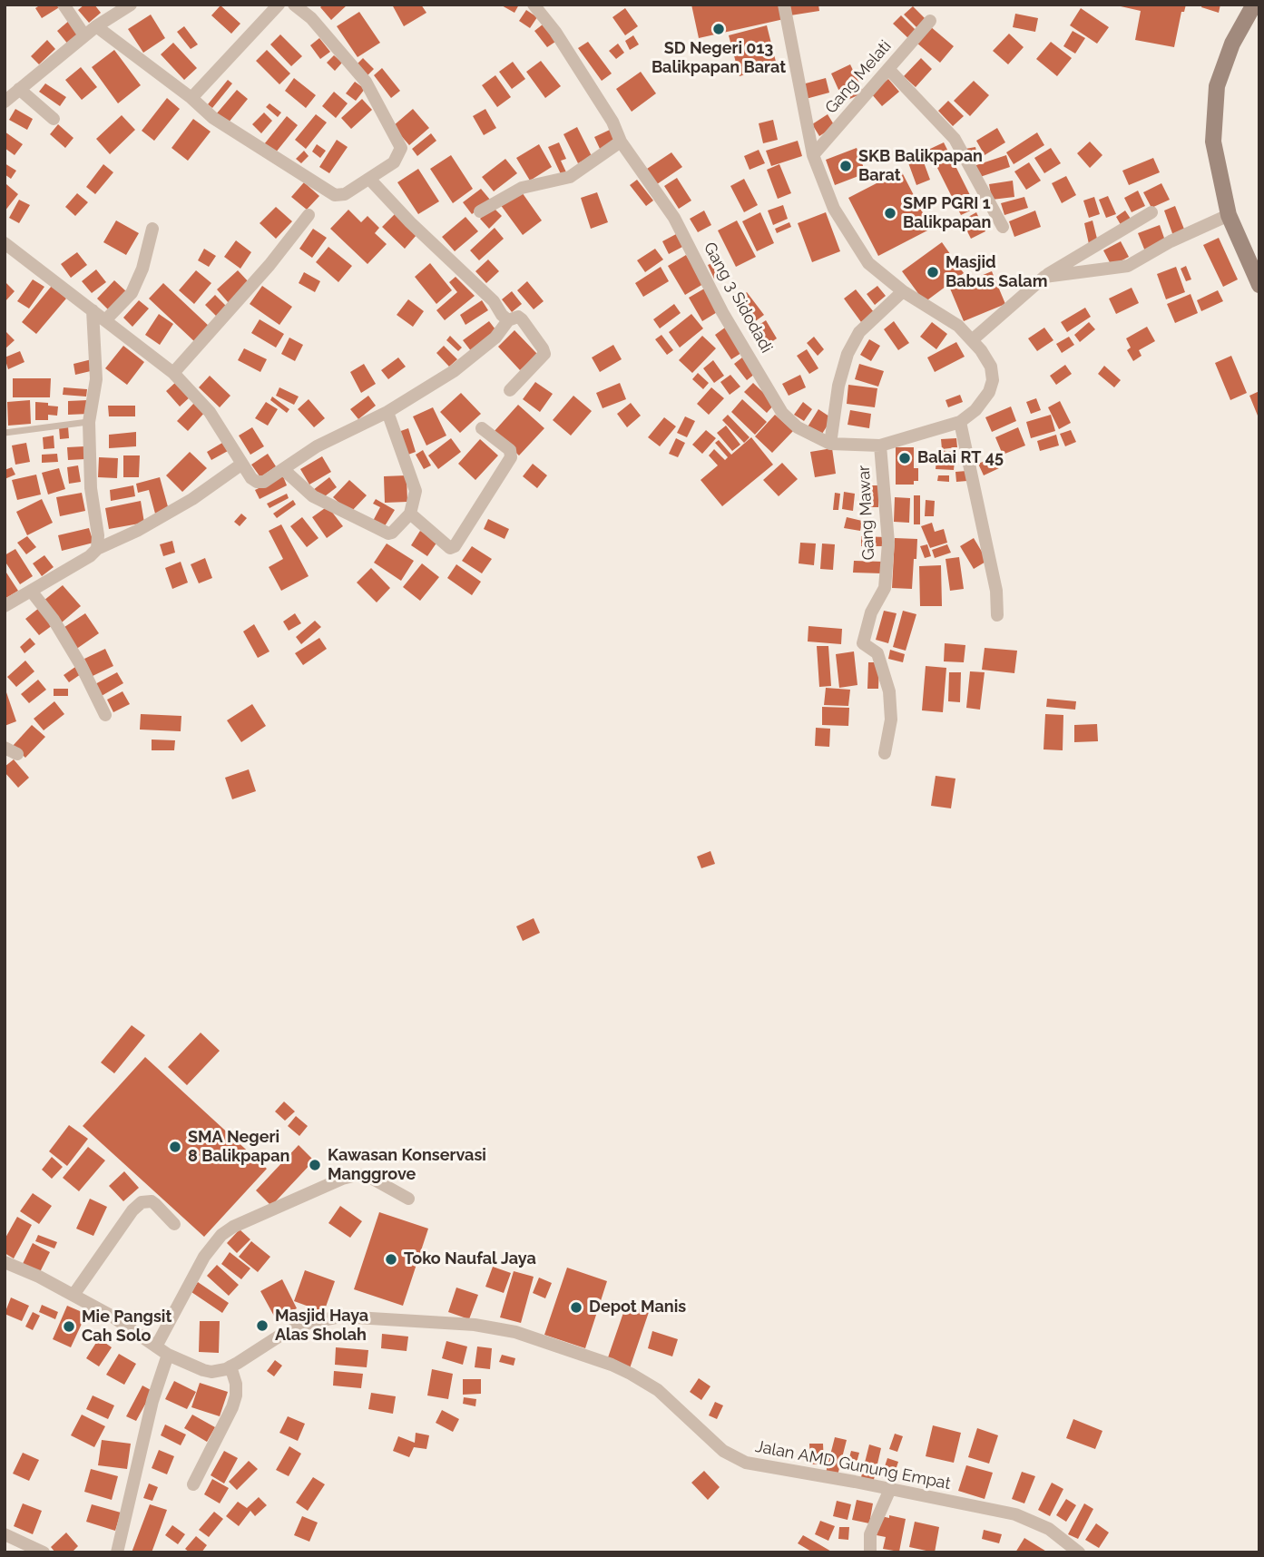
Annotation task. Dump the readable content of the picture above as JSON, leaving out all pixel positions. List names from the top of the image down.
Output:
{
  "streets": {
    "street": [
      "Gang Melati",
      "Gang 3 Sidodadi",
      "Gang Mawar",
      "Jalan AMD Gunung Empat"
    ]
  },
  "crossings": [
    ["Gang 3 Sidodadi", "Gang Mawar"]
  ],
  "places": [
    "SD Negeri 013 Balikpapan Barat",
    "SKB Balikpapan Barat",
    "SMP PGRI 1 Balikpapan",
    "Masjid Babus Salam",
    "Balai RT 45",
    "SMA Negeri 8 Balikpapan",
    "Kawasan Konservasi Manggrove",
    "Toko Naufal Jaya",
    "Depot Manis",
    "Masjid Haya Alas Sholah",
    "Mie Pangsit Cah Solo"
  ]
}
